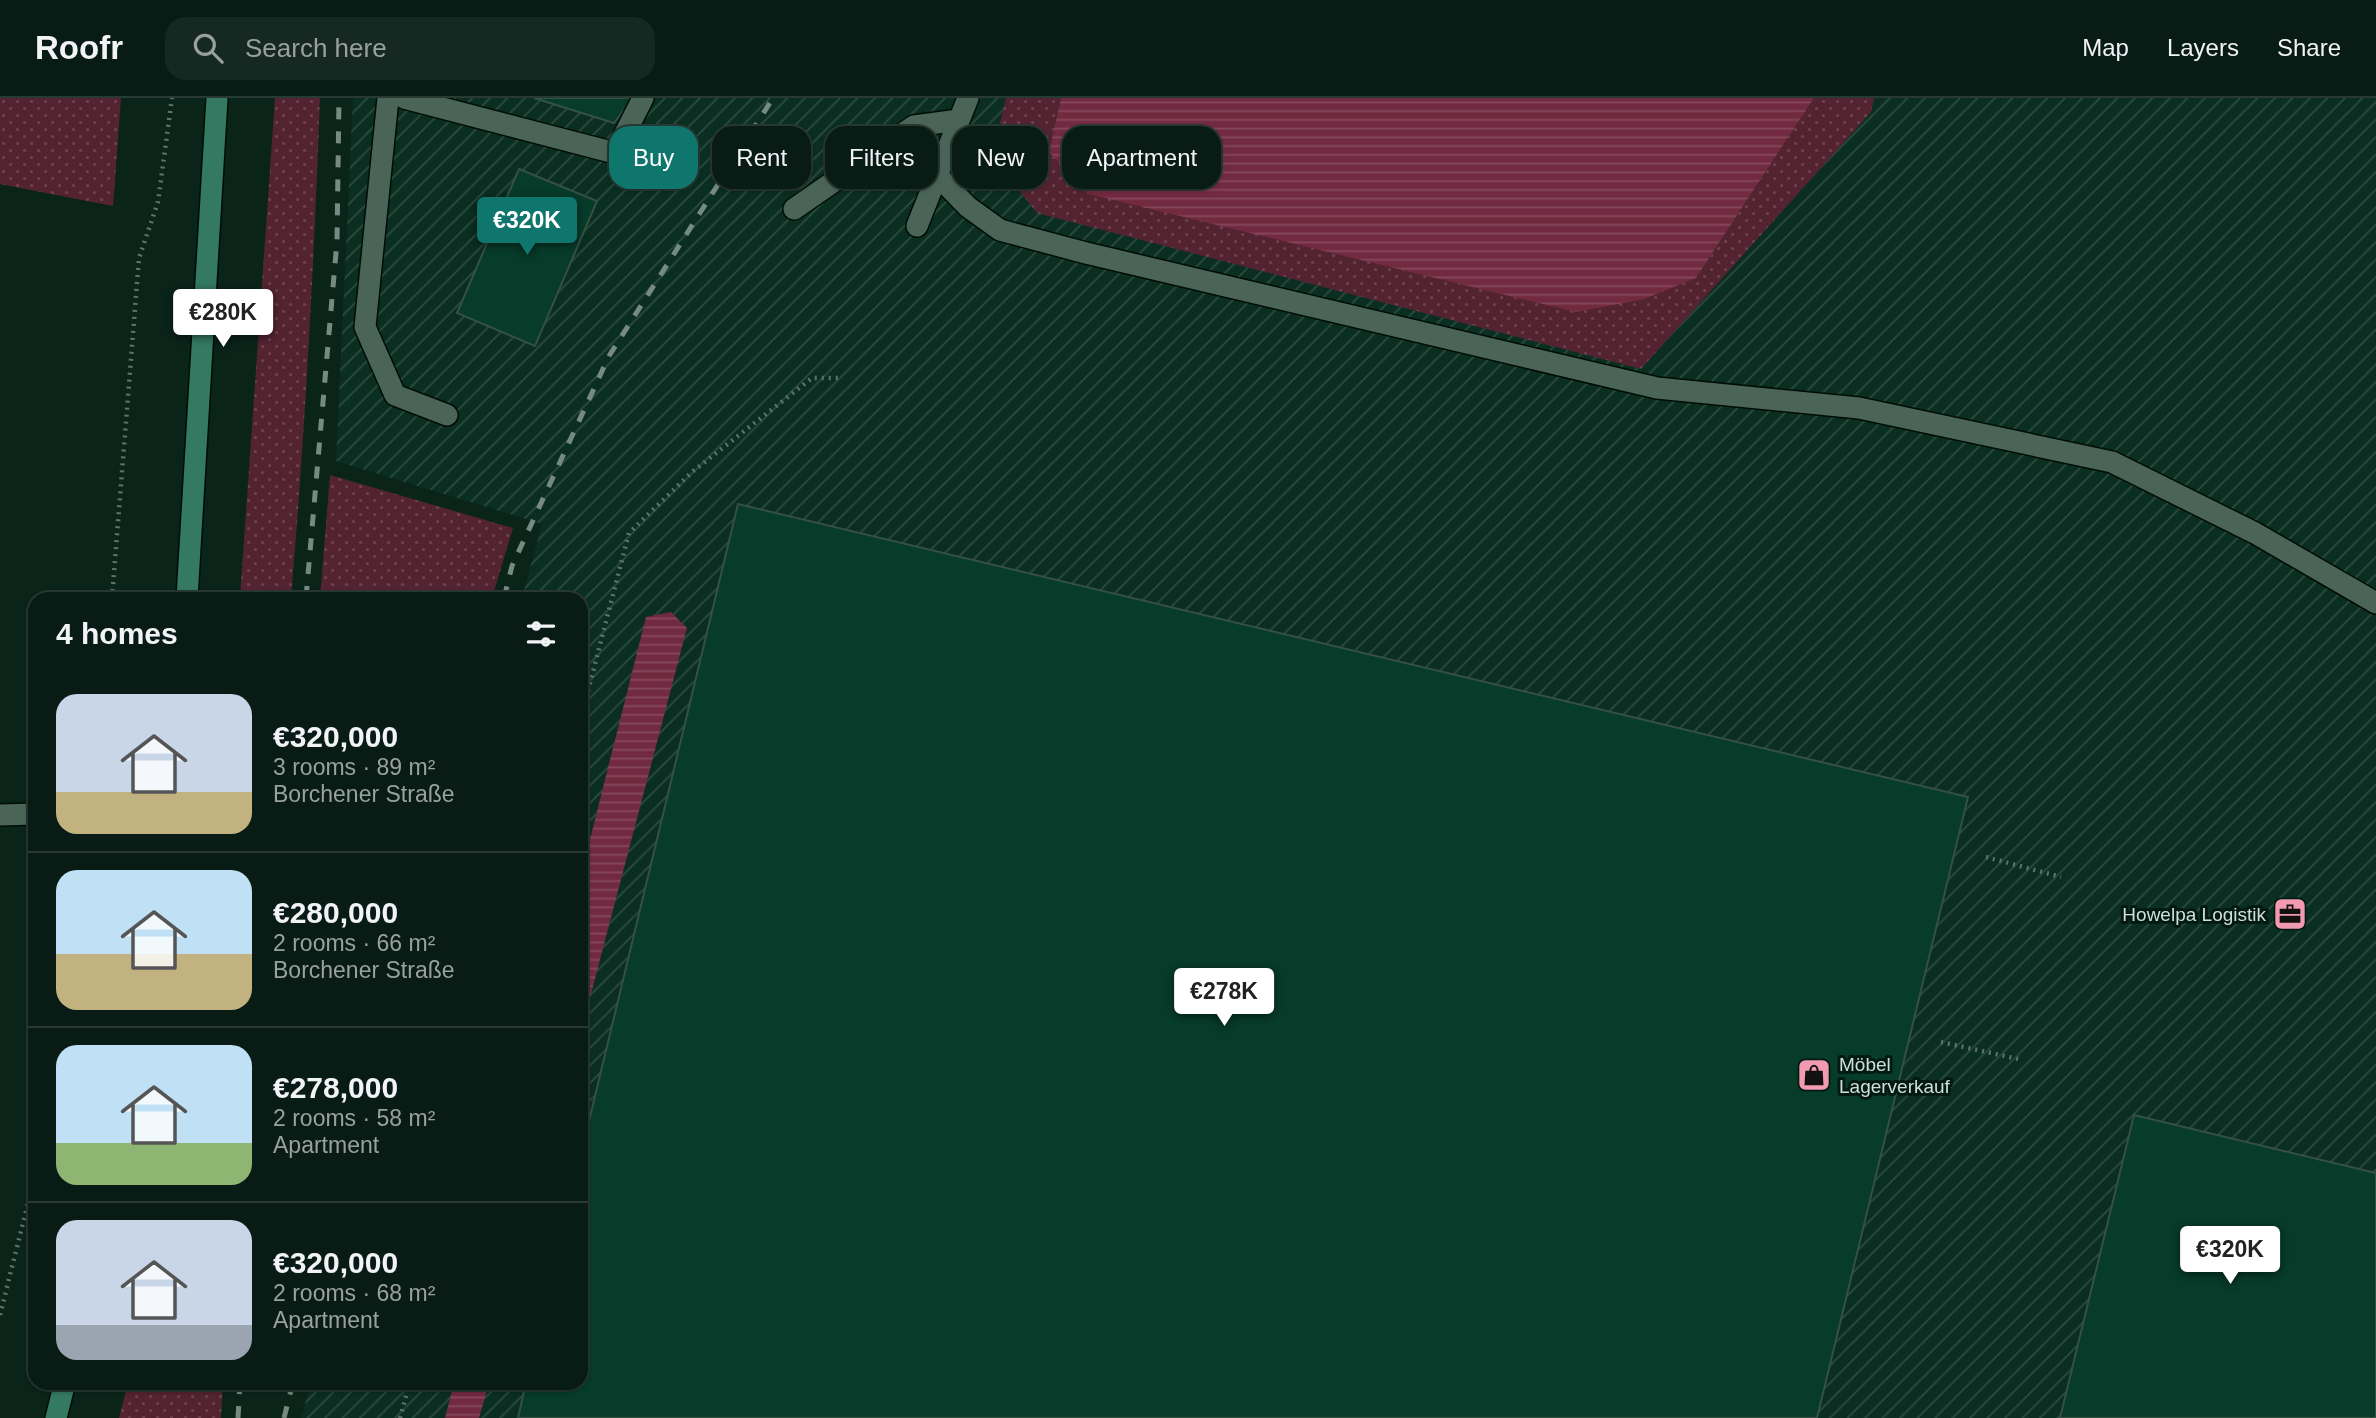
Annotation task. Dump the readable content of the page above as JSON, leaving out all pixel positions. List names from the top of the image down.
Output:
{
  "places": {
    "office": ["Howelpa Logistik"],
    "shop": ["Möbel Lagerverkauf"]
  },
  "page": {
    "header": "Roofr",
    "search": "Search here",
    "nav": ["Map", "Layers", "Share"],
    "chip": [
      "Buy",
      "Rent",
      "Filters",
      "New",
      "Apartment"
    ],
    "price": [
      "€320K",
      "€280K",
      "€278K",
      "€320K"
    ],
    "heading": "4 homes",
    "list": [
      {
        "name": "€320,000",
        "note": "3 rooms · 89 m² · Borchener Straße"
      },
      {
        "name": "€280,000",
        "note": "2 rooms · 66 m² · Borchener Straße"
      },
      {
        "name": "€278,000",
        "note": "2 rooms · 58 m² · Apartment"
      },
      {
        "name": "€320,000",
        "note": "2 rooms · 68 m² · Apartment"
      }
    ]
  }
}
